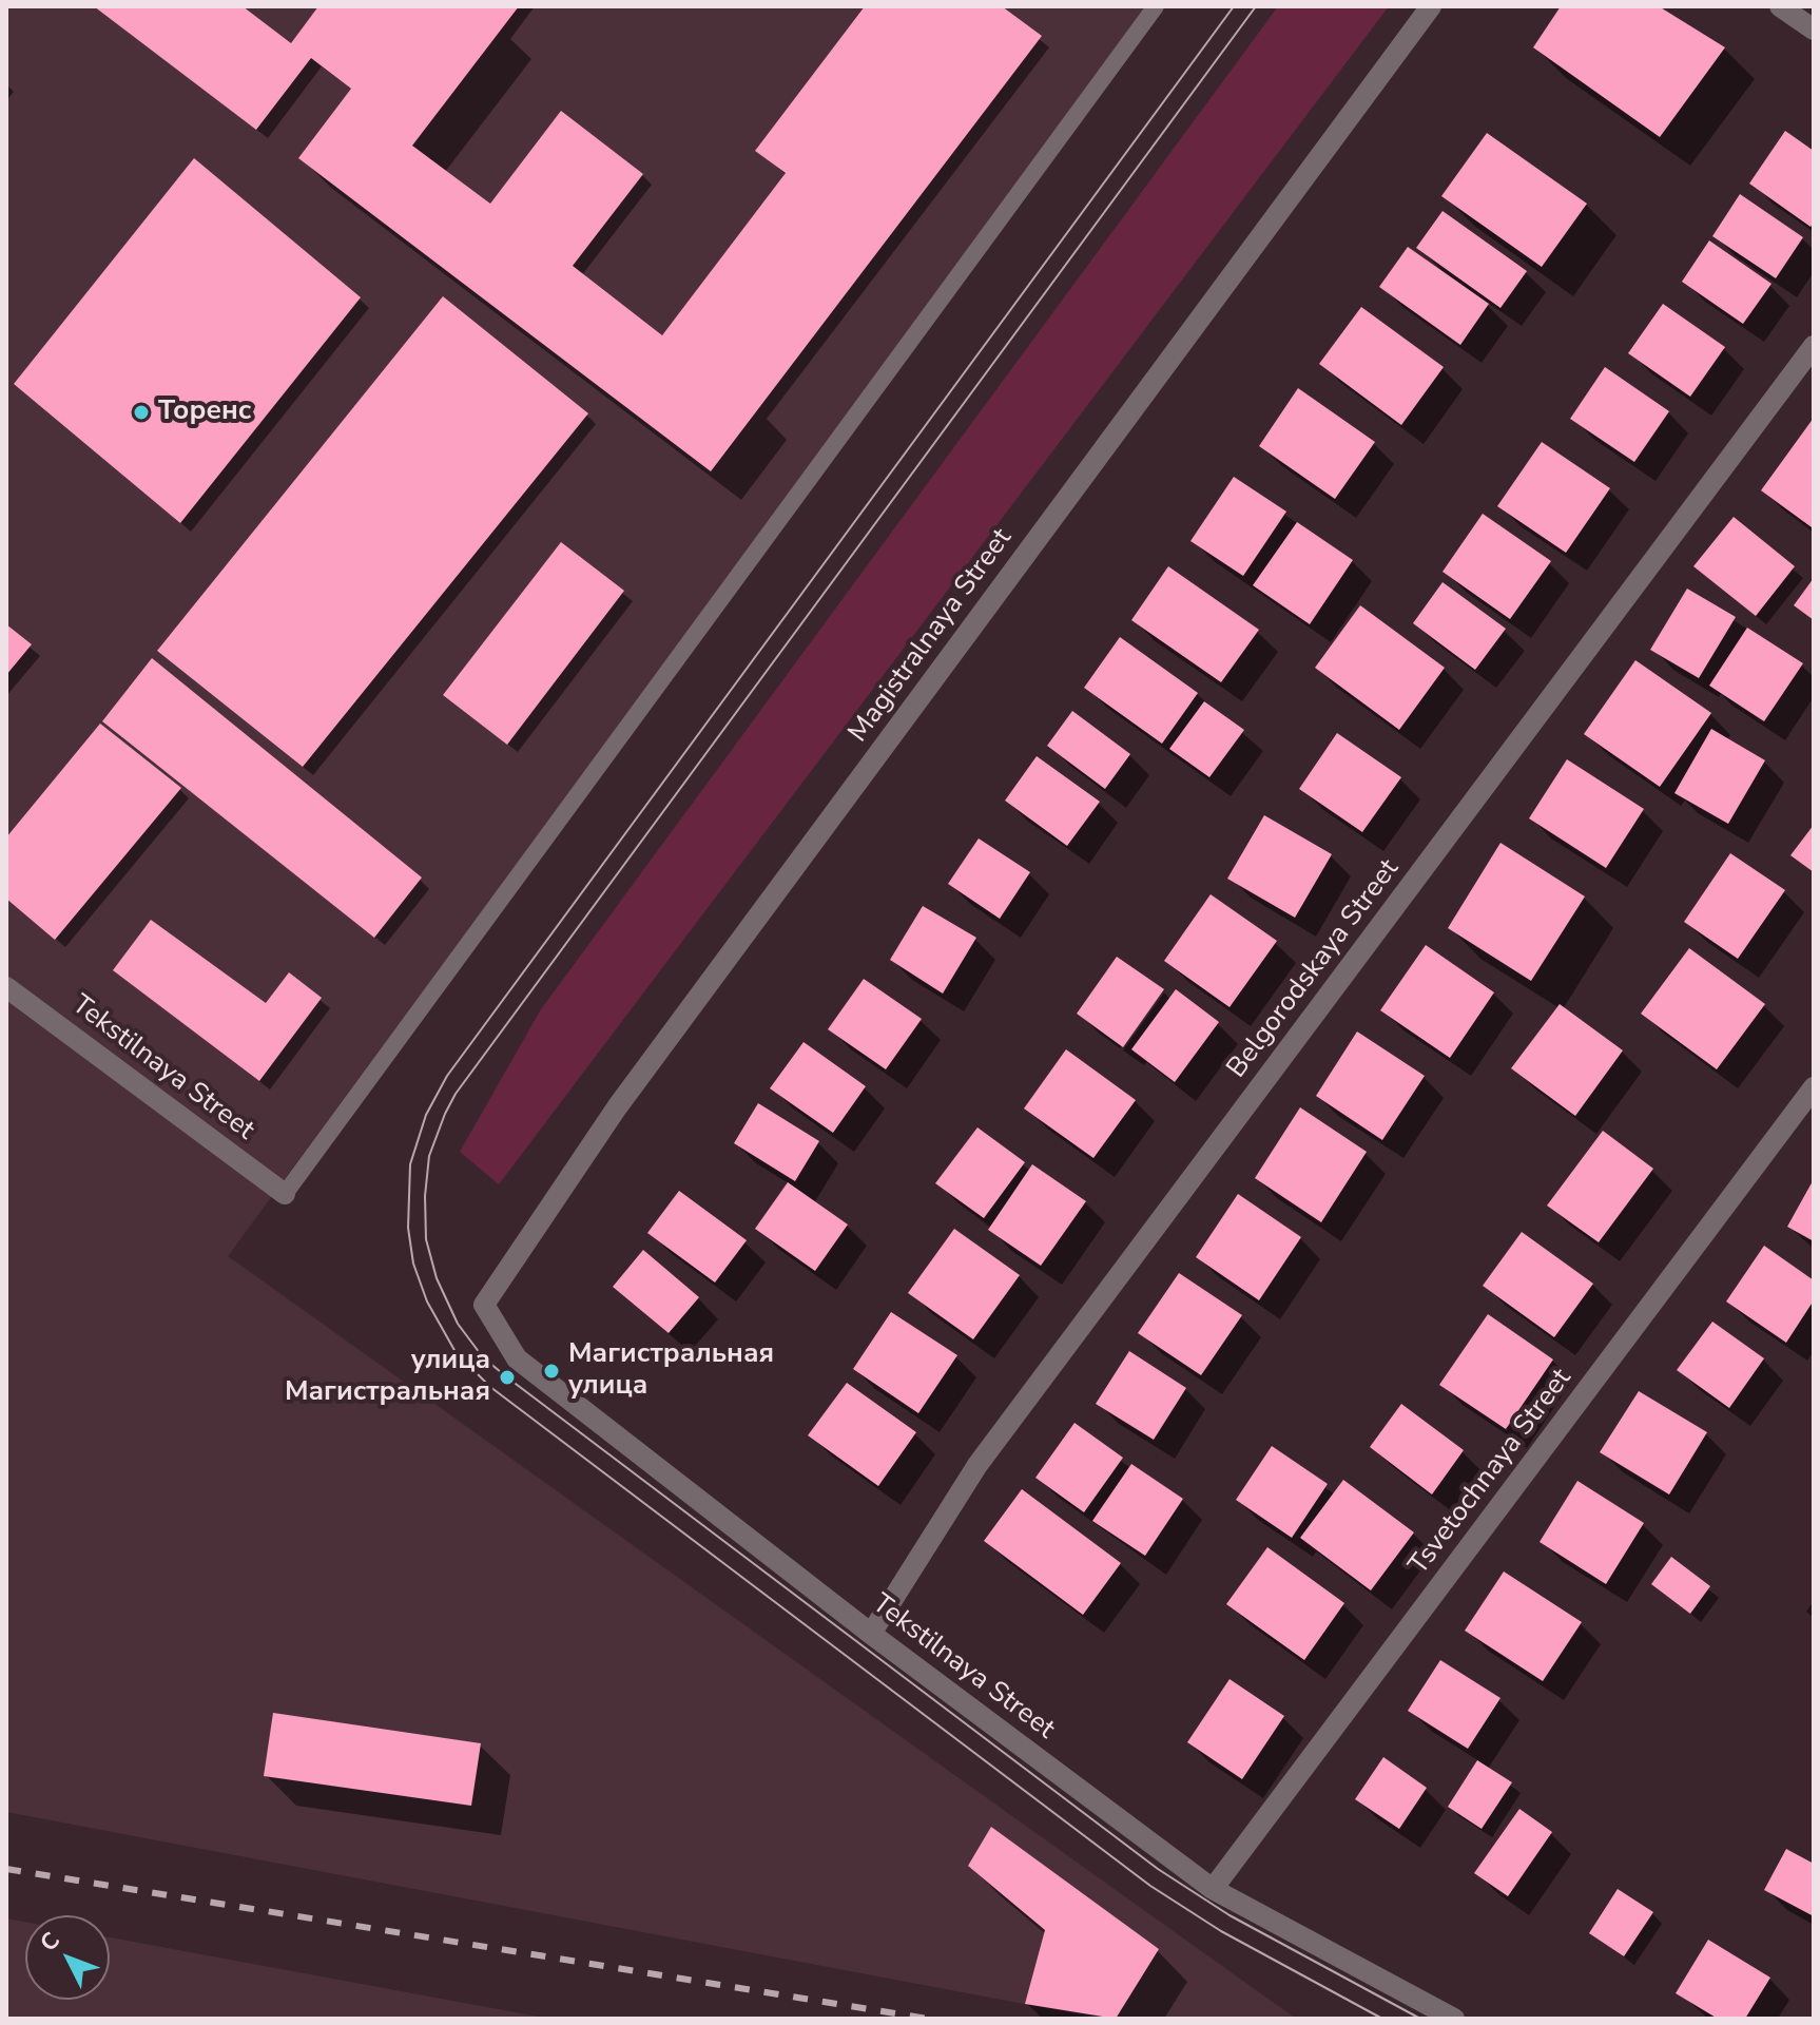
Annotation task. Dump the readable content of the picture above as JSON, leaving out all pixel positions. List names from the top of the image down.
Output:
{
  "streets": {
    "street": [
      "Magistralnaya Street",
      "Belgorodskaya Street",
      "Tekstilnaya Street",
      "Tsvetochnaya Street"
    ]
  },
  "crossings": [
    ["Magistralnaya Street", "Tekstilnaya Street"],
    ["Belgorodskaya Street", "Tekstilnaya Street"],
    ["Tekstilnaya Street", "Tsvetochnaya Street"]
  ],
  "places": ["Торенс", "Магистральная улица", "улица Магистральная"],
  "north": "top left"
}
